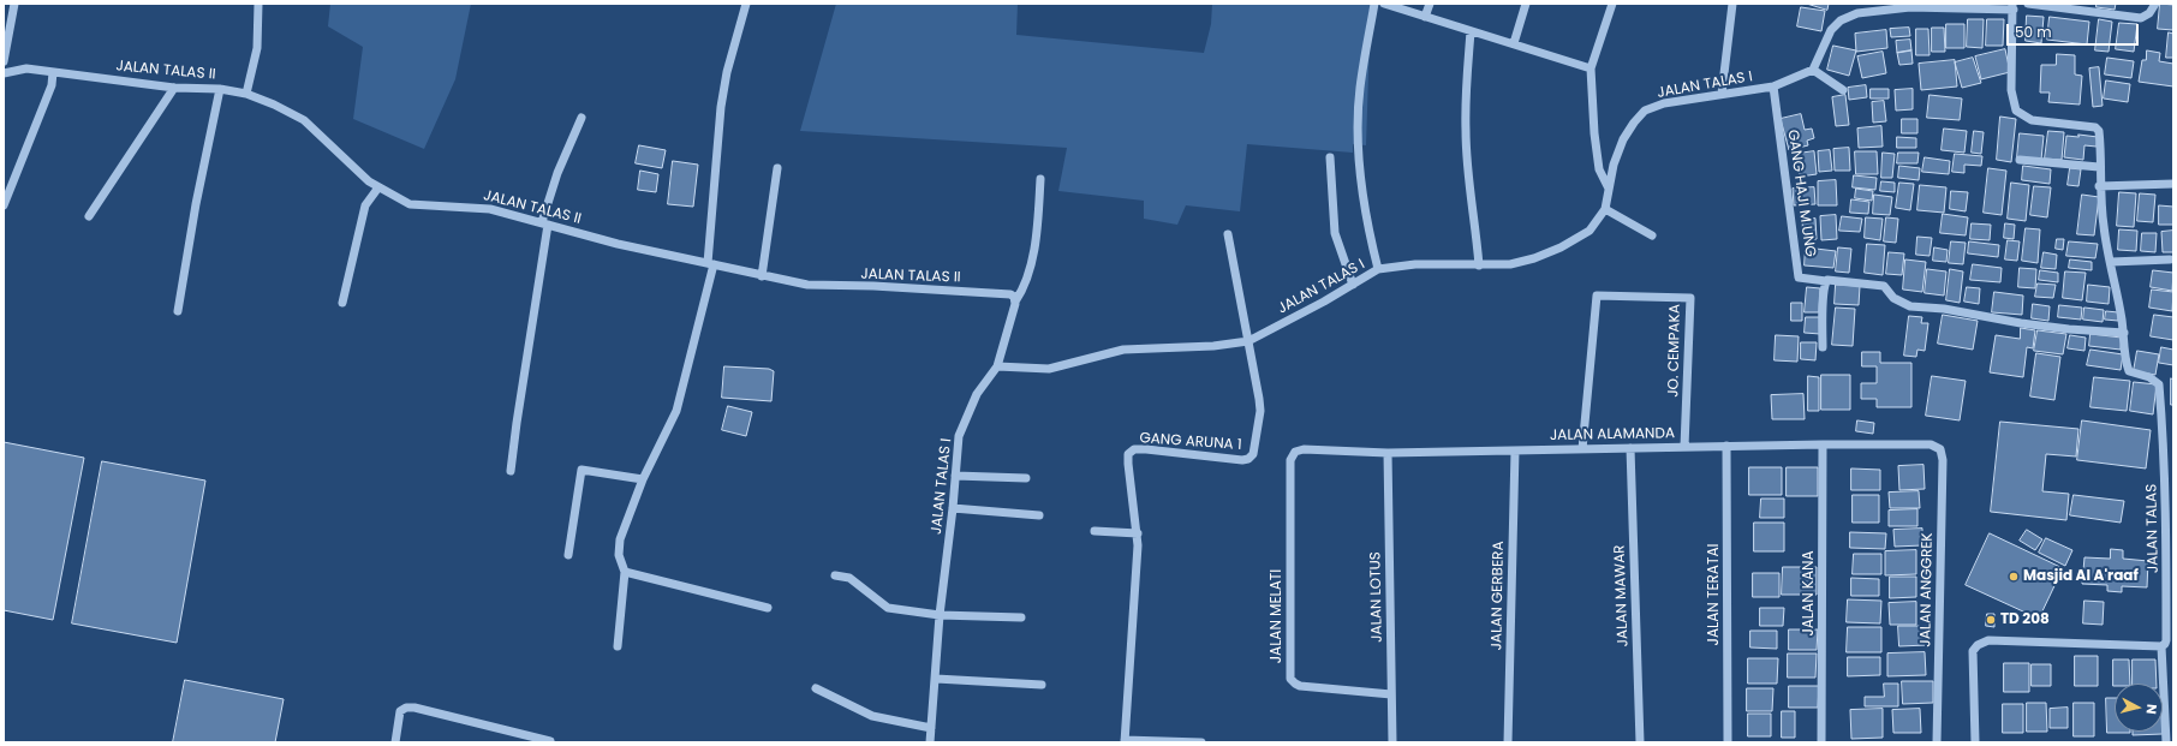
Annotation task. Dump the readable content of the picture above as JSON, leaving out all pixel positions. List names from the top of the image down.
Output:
{
  "streets": {
    "street": [
      "JALAN TALAS II",
      "JALAN TALAS I",
      "GANG HAJI M UNG",
      "JO. CEMPAKA",
      "JALAN ALAMANDA",
      "GANG ARUNA 1",
      "JALAN TALAS",
      "JALAN ANGGREK",
      "JALAN KANA",
      "JALAN TERATAI",
      "JALAN GERBERA",
      "JALAN MAWAR",
      "JALAN LOTUS",
      "JALAN MELATI"
    ]
  },
  "crossings": [
    ["JALAN TALAS I", "GANG HAJI M UNG"],
    ["JALAN TALAS I", "GANG ARUNA 1"],
    ["JO. CEMPAKA", "JALAN ALAMANDA"],
    ["JALAN ALAMANDA", "JALAN ANGGREK"],
    ["JALAN ALAMANDA", "JALAN KANA"],
    ["JALAN ALAMANDA", "JALAN TERATAI"],
    ["JALAN ALAMANDA", "JALAN GERBERA"],
    ["JALAN ALAMANDA", "JALAN MAWAR"],
    ["JALAN ALAMANDA", "JALAN LOTUS"],
    ["JALAN ALAMANDA", "JALAN MELATI"],
    ["JALAN LOTUS", "JALAN MELATI"]
  ],
  "places": ["Masjid Al A'raaf", "TD 208"],
  "scale_bar": "50 m",
  "north": "right"
}
